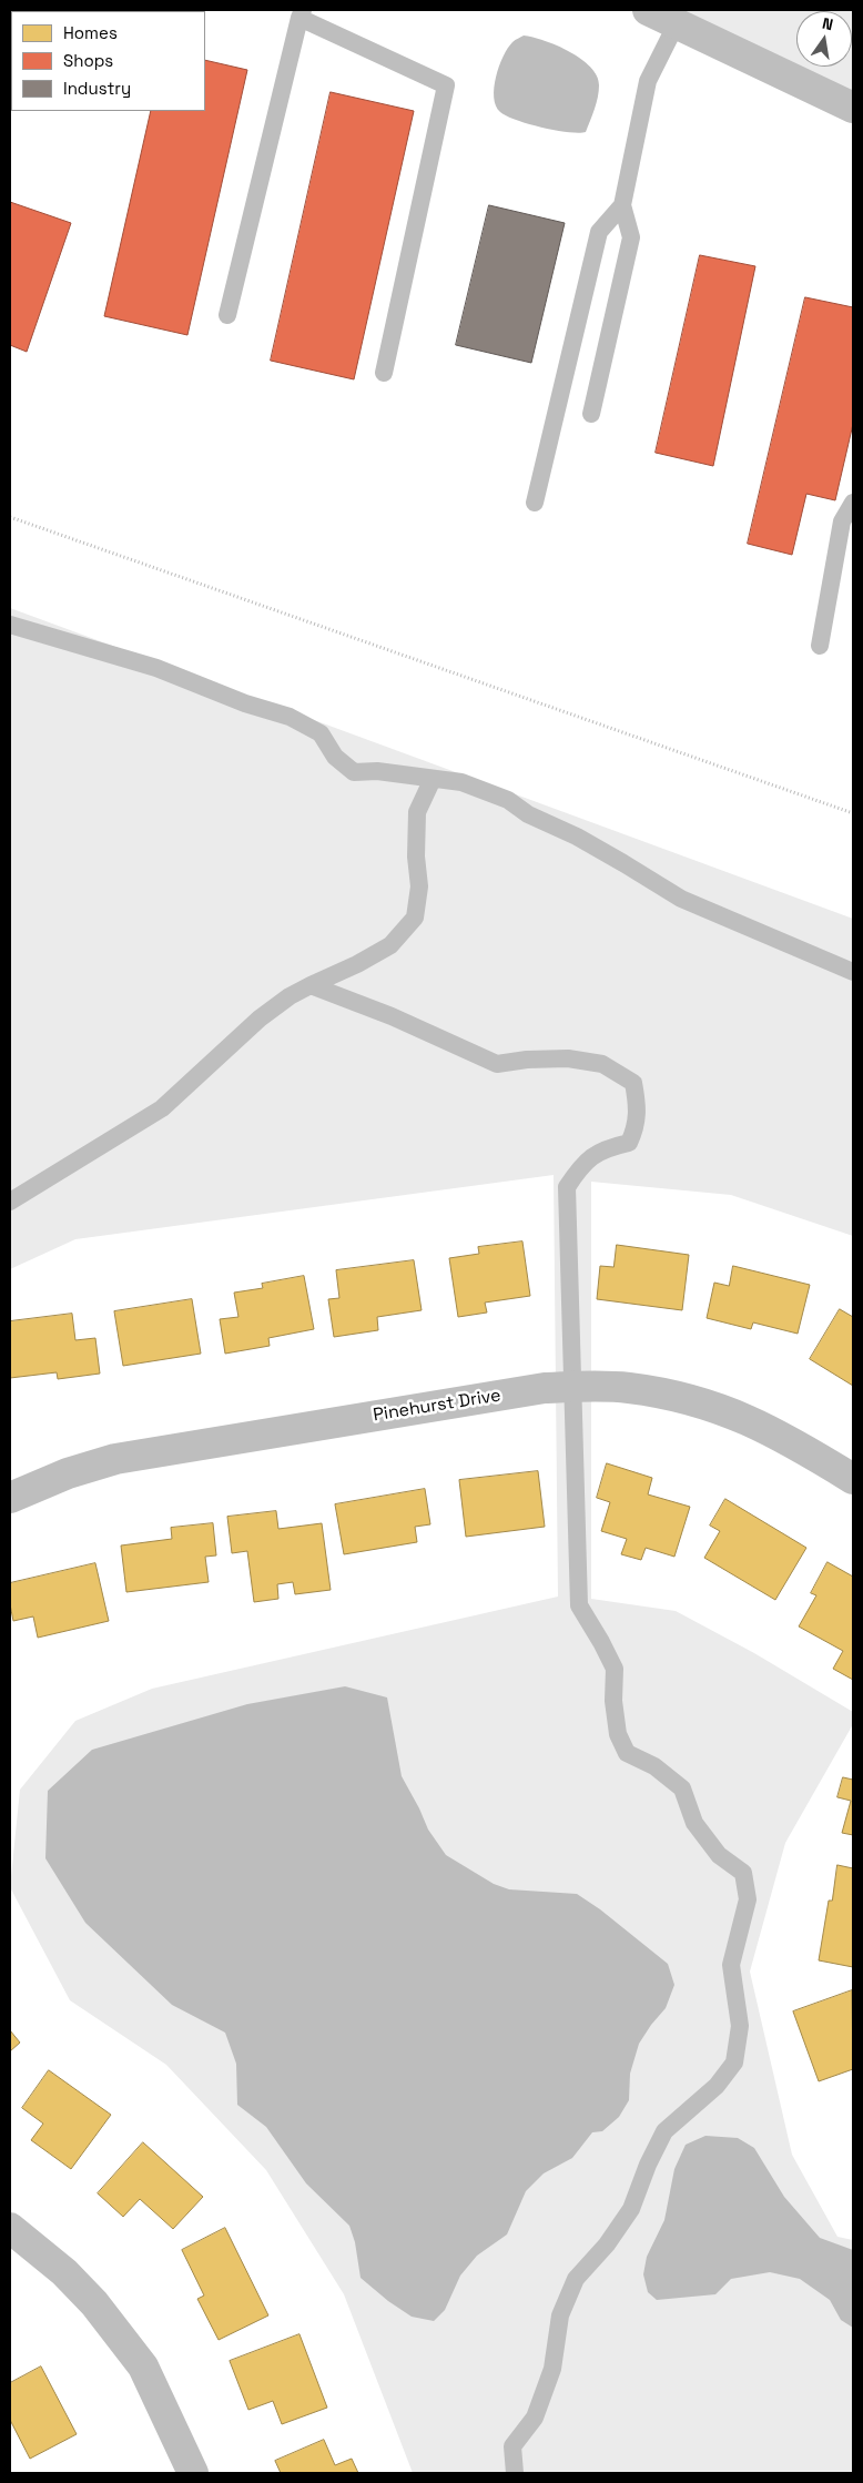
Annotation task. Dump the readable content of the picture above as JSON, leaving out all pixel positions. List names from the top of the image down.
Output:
{
  "streets": {
    "street": ["Pinehurst Drive"]
  },
  "legend": ["Homes", "Shops", "Industry"],
  "north": "top"
}
